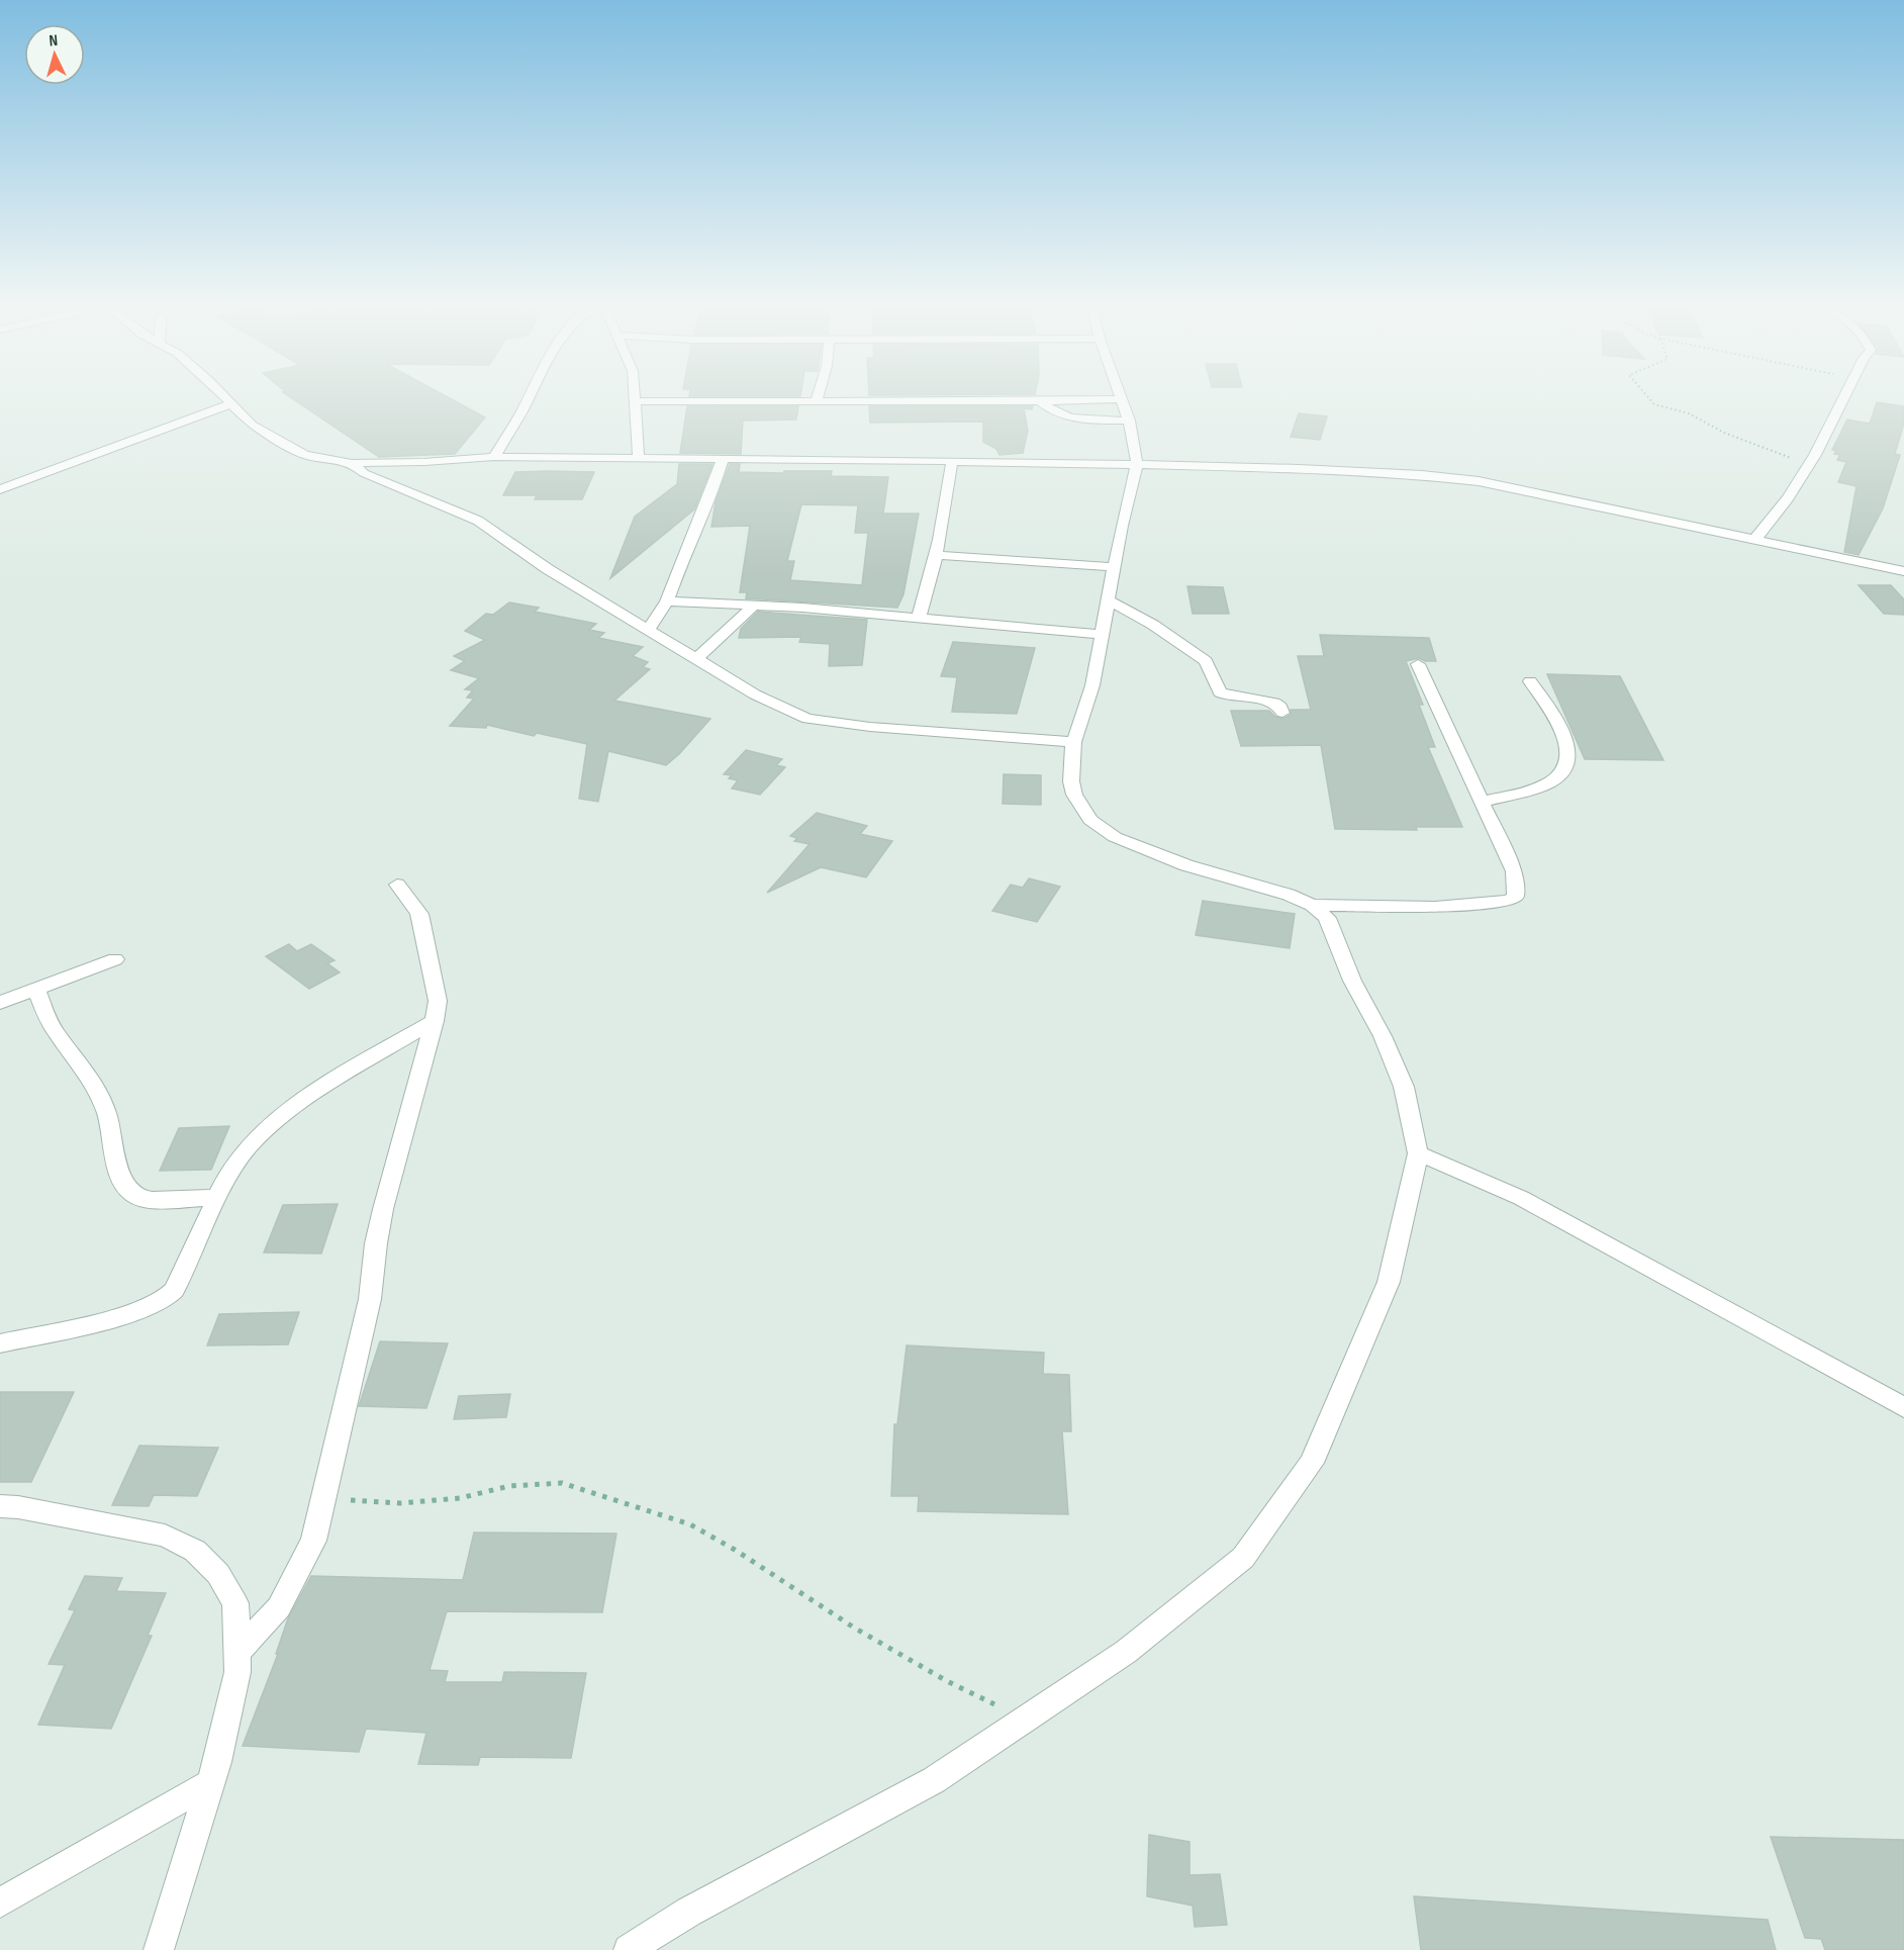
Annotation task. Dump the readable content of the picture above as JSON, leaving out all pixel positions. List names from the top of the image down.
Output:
{
  "north": "top"
}
